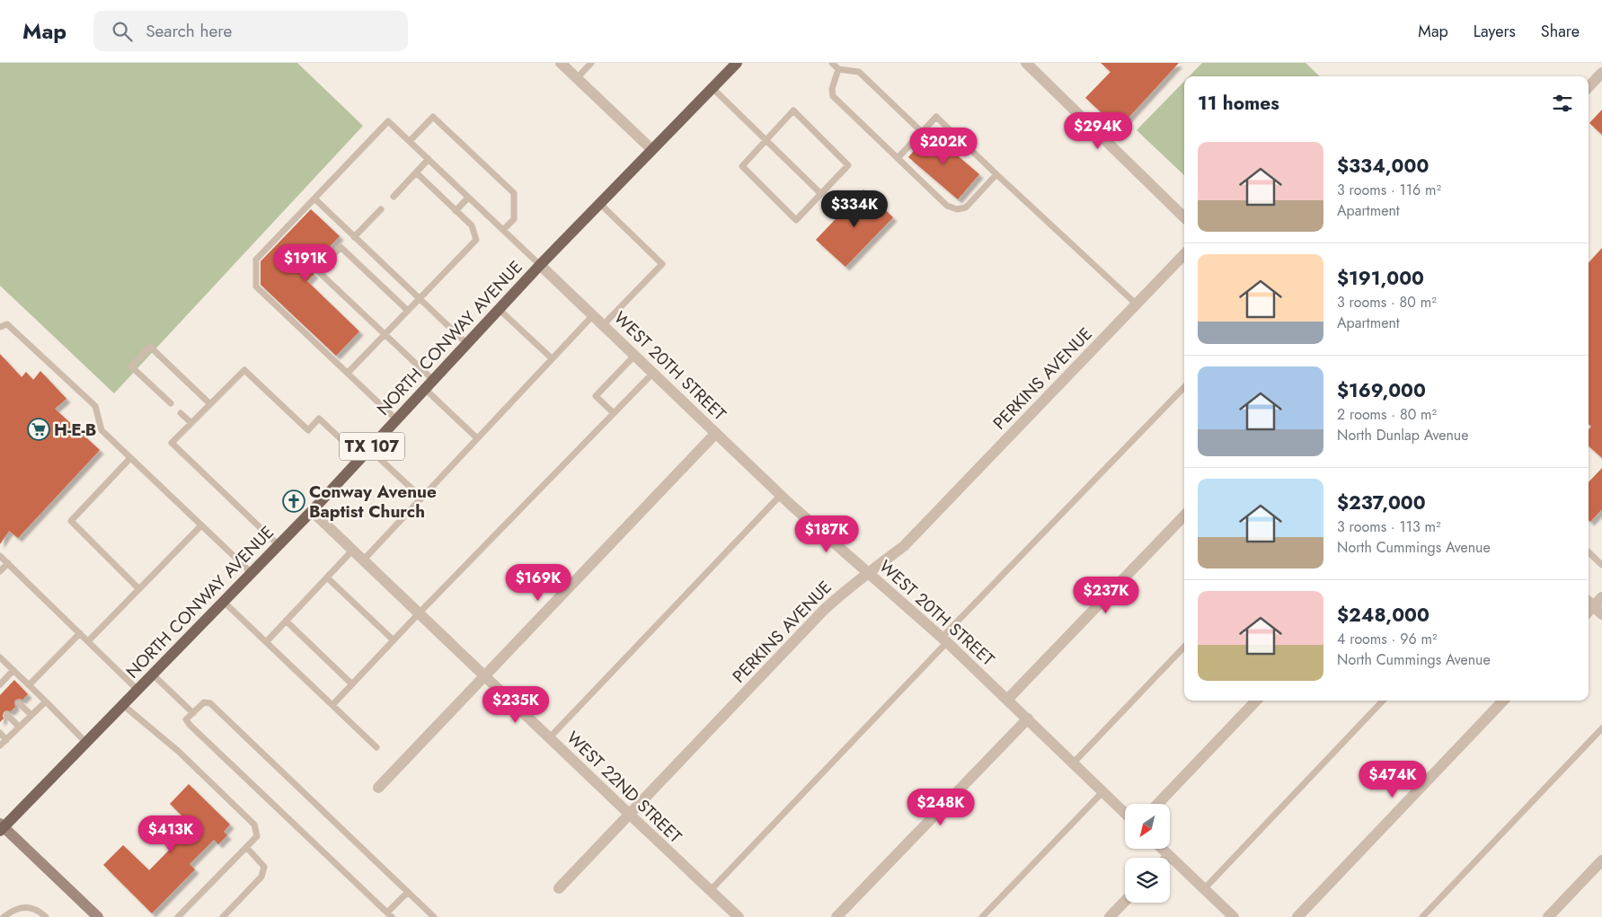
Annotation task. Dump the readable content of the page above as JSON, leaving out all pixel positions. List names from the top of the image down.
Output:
{
  "streets": {
    "main road": ["NORTH CONWAY AVENUE", "TX 107"],
    "street": ["WEST 20TH STREET", "PERKINS AVENUE", "WEST 22ND STREET"]
  },
  "crossings": [
    ["NORTH CONWAY AVENUE", "WEST 20TH STREET"],
    ["NORTH CONWAY AVENUE", "WEST 22ND STREET"],
    ["WEST 20TH STREET", "PERKINS AVENUE"],
    ["PERKINS AVENUE", "WEST 22ND STREET"]
  ],
  "places": {
    "supermarket": ["H-E-B"],
    "church": ["Conway Avenue Baptist Church"]
  },
  "north": "bottom left",
  "page": {
    "header": "Map",
    "search": "Search here",
    "nav": ["Map", "Layers", "Share"],
    "heading": "11 homes",
    "price": [
      "$294K",
      "$202K",
      "$334K",
      "$191K",
      "$187K",
      "$169K",
      "$237K",
      "$235K",
      "$474K",
      "$248K",
      "$413K"
    ],
    "list": [
      {
        "name": "$334,000",
        "note": "3 rooms · 116 m² · Apartment"
      },
      {
        "name": "$191,000",
        "note": "3 rooms · 80 m² · Apartment"
      },
      {
        "name": "$169,000",
        "note": "2 rooms · 80 m² · North Dunlap Avenue"
      },
      {
        "name": "$237,000",
        "note": "3 rooms · 113 m² · North Cummings Avenue"
      },
      {
        "name": "$248,000",
        "note": "4 rooms · 96 m² · North Cummings Avenue"
      }
    ]
  }
}
